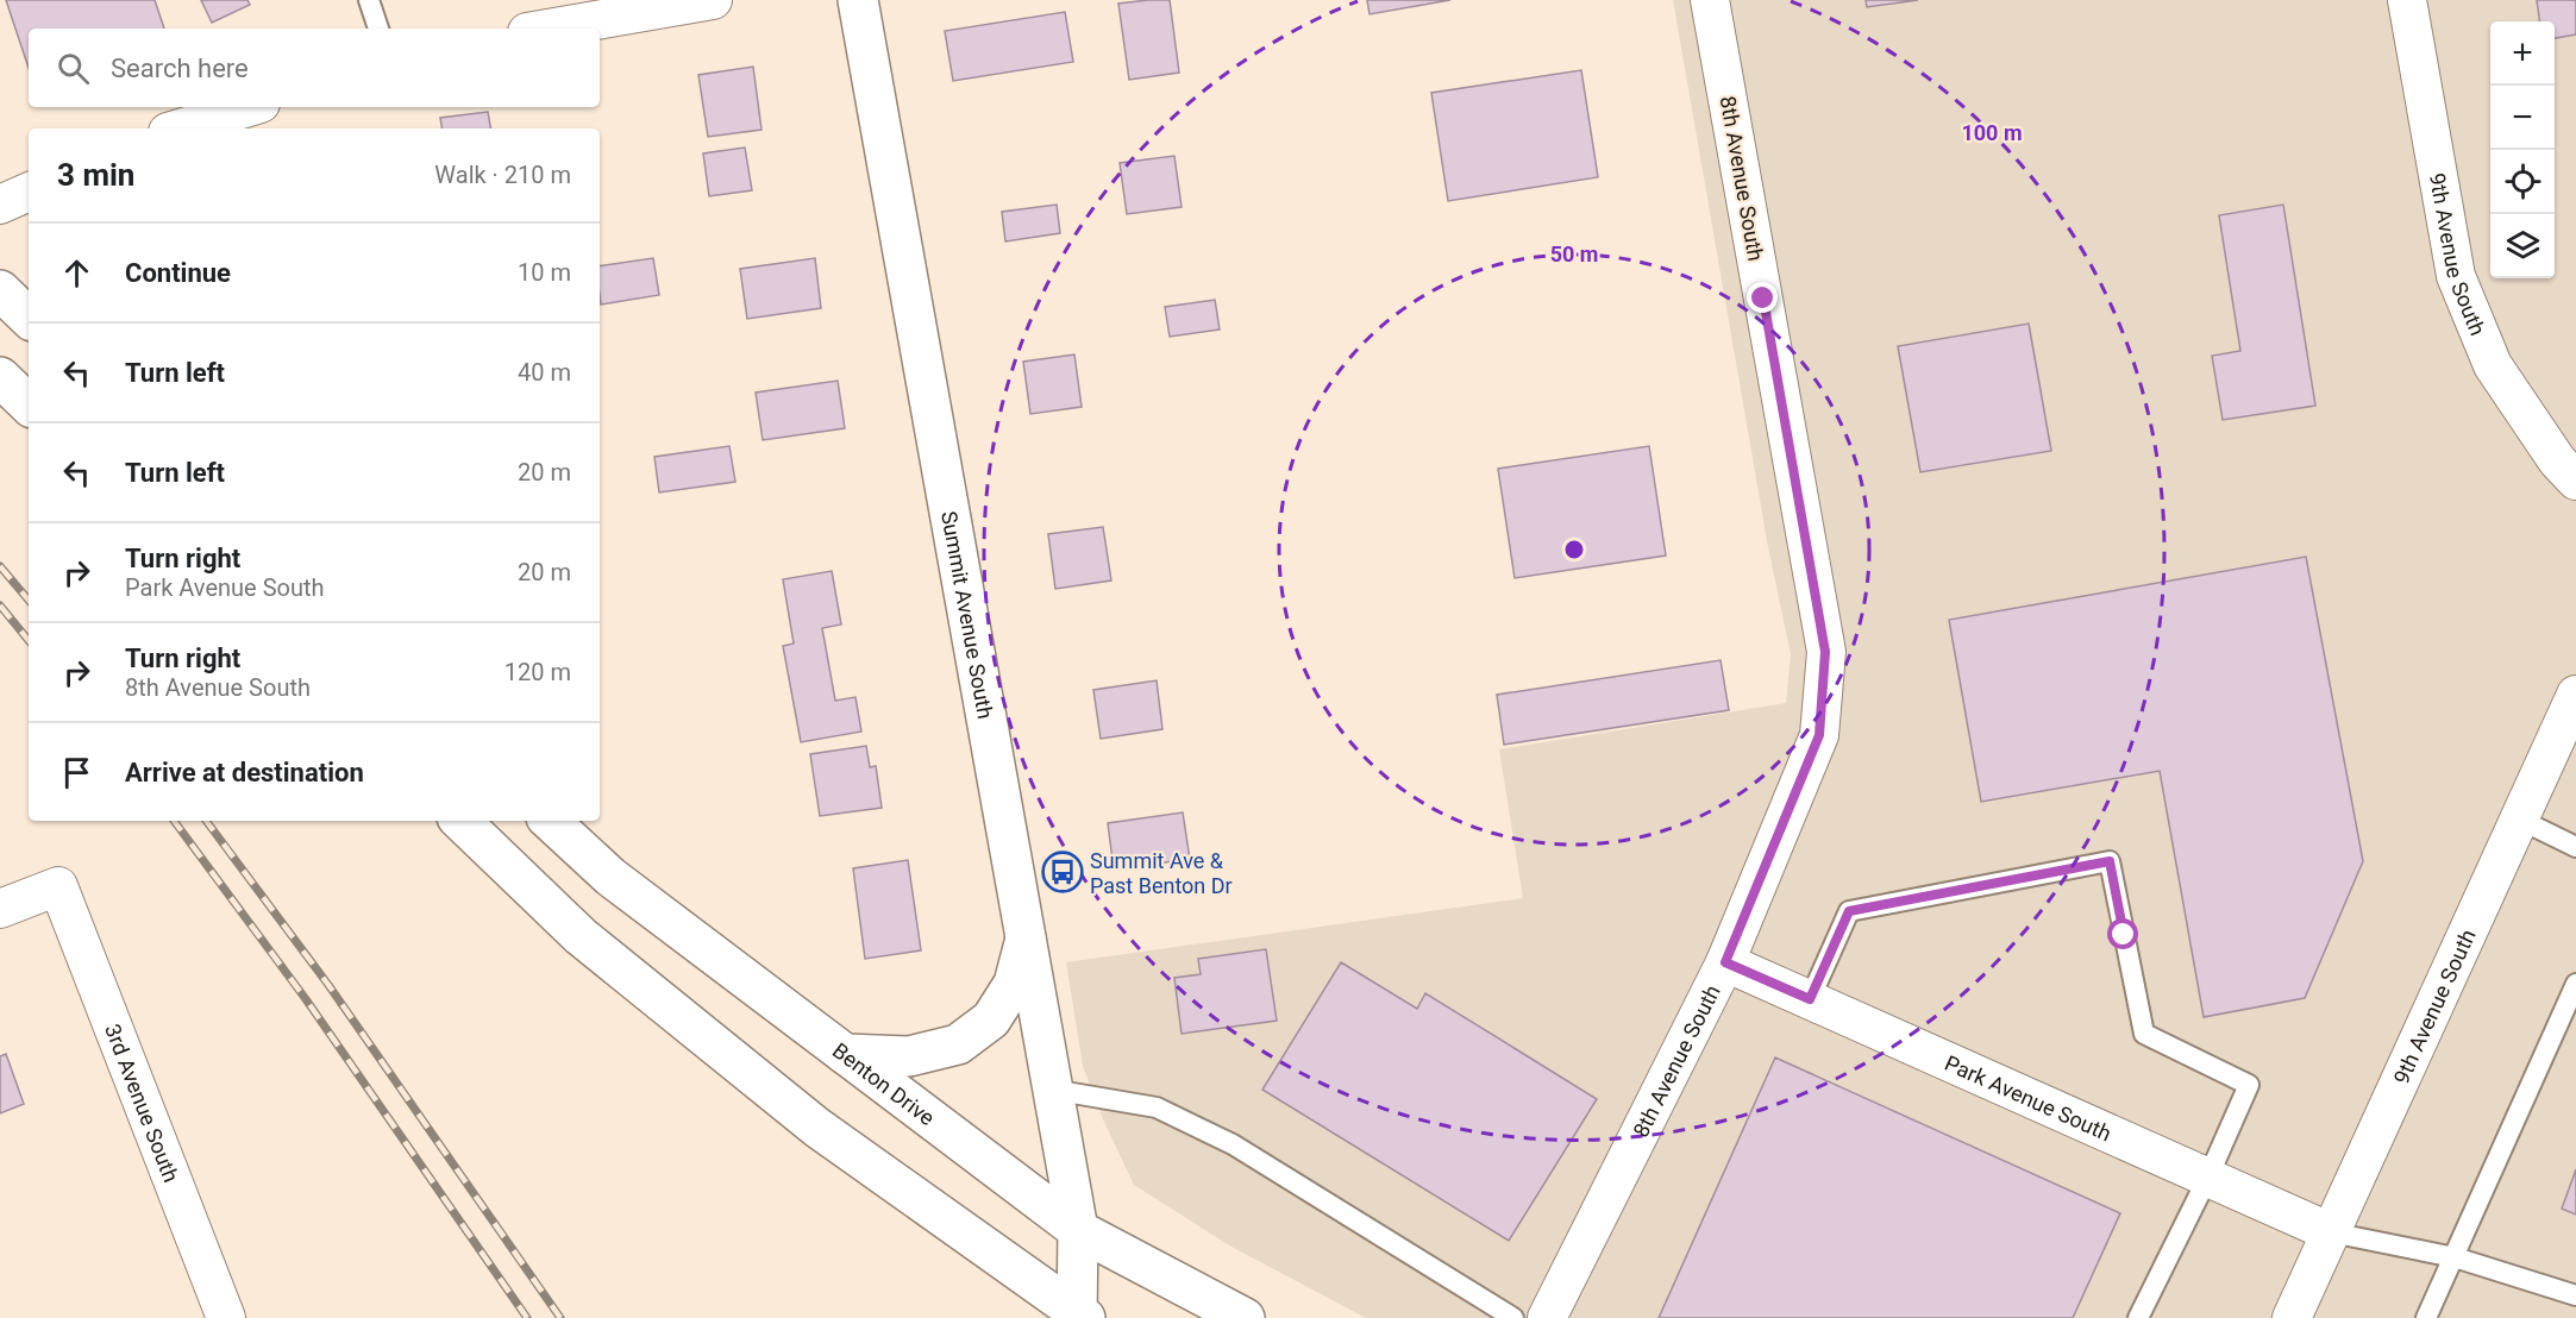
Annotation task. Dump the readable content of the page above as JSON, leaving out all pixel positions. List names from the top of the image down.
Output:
{
  "streets": {
    "main road": ["Summit Avenue South", "Benton Drive"],
    "street": [
      "8th Avenue South",
      "9th Avenue South",
      "Park Avenue South",
      "3rd Avenue South"
    ]
  },
  "crossings": [
    ["8th Avenue South", "Park Avenue South"],
    ["9th Avenue South", "Park Avenue South"],
    ["Summit Avenue South", "Benton Drive"]
  ],
  "places": {
    "bus stop": ["Summit Ave & Past Benton Dr"]
  },
  "page": {
    "map_buttons": ["+", "−"],
    "search": "Search here",
    "heading": ["3 min", "Walk · 210 m"],
    "list": [
      ["Continue", "10 m"],
      ["Turn left", "40 m"],
      ["Turn left", "20 m"],
      ["Turn right", "Park Avenue South", "20 m"],
      ["Turn right", "8th Avenue South", "120 m"],
      "Arrive at destination"
    ]
  },
  "rings": ["100 m", "50 m"]
}
